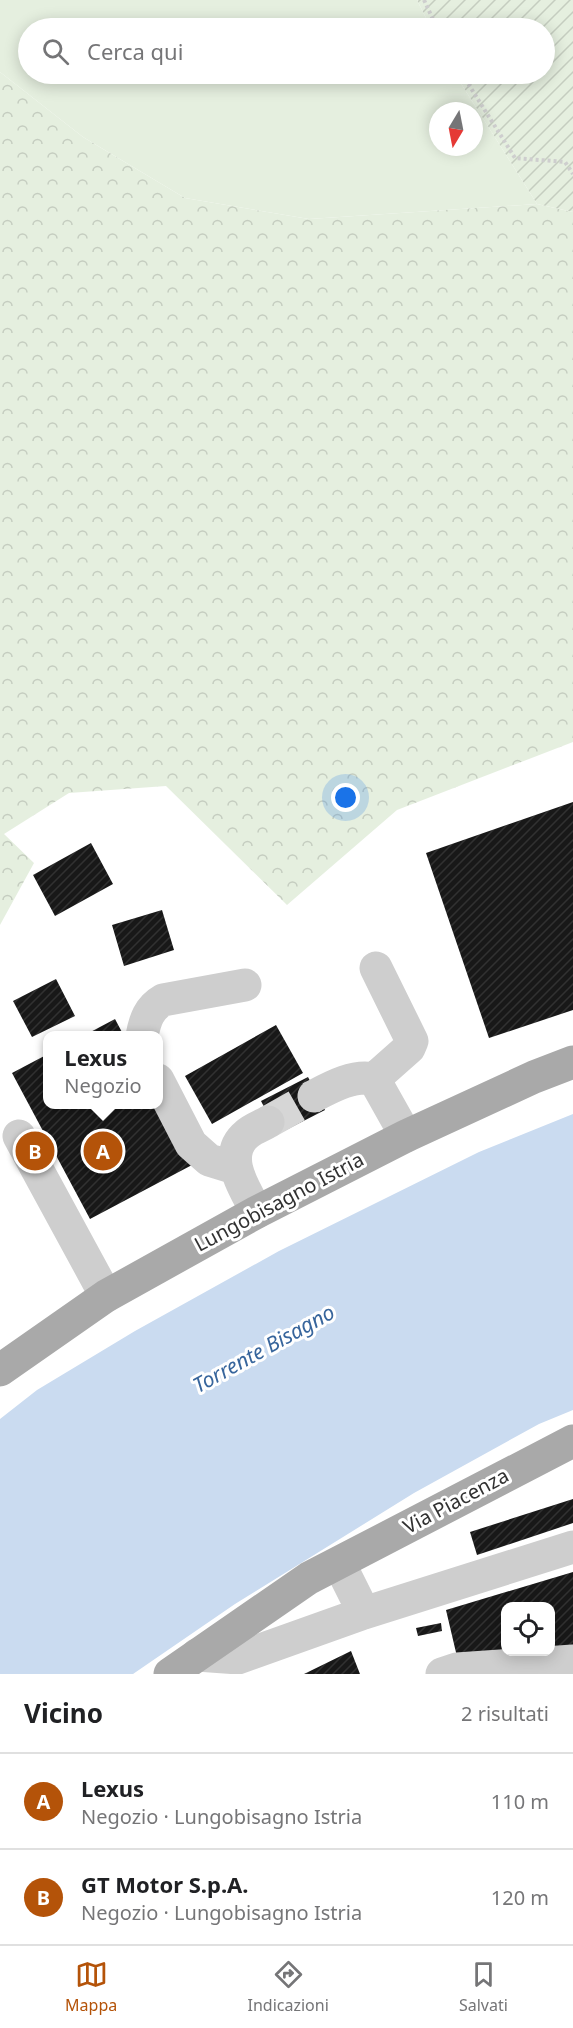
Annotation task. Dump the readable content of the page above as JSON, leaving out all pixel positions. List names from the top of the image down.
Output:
{
  "streets": {
    "main road": ["Lungobisagno Istria", "Via Piacenza"]
  },
  "water": ["Torrente Bisagno"],
  "north": "bottom",
  "page": {
    "search": "Cerca qui",
    "popup": ["Lexus", "Negozio"],
    "pins": ["A", "B"],
    "heading": ["Vicino", "2 risultati"],
    "list": [
      {
        "mark": "A",
        "name": "Lexus",
        "note": "Negozio · Lungobisagno Istria",
        "value": "110 m"
      },
      {
        "mark": "B",
        "name": "GT Motor S.p.A.",
        "note": "Negozio · Lungobisagno Istria",
        "value": "120 m"
      }
    ],
    "nav": ["Mappa", "Indicazioni", "Salvati"]
  }
}
